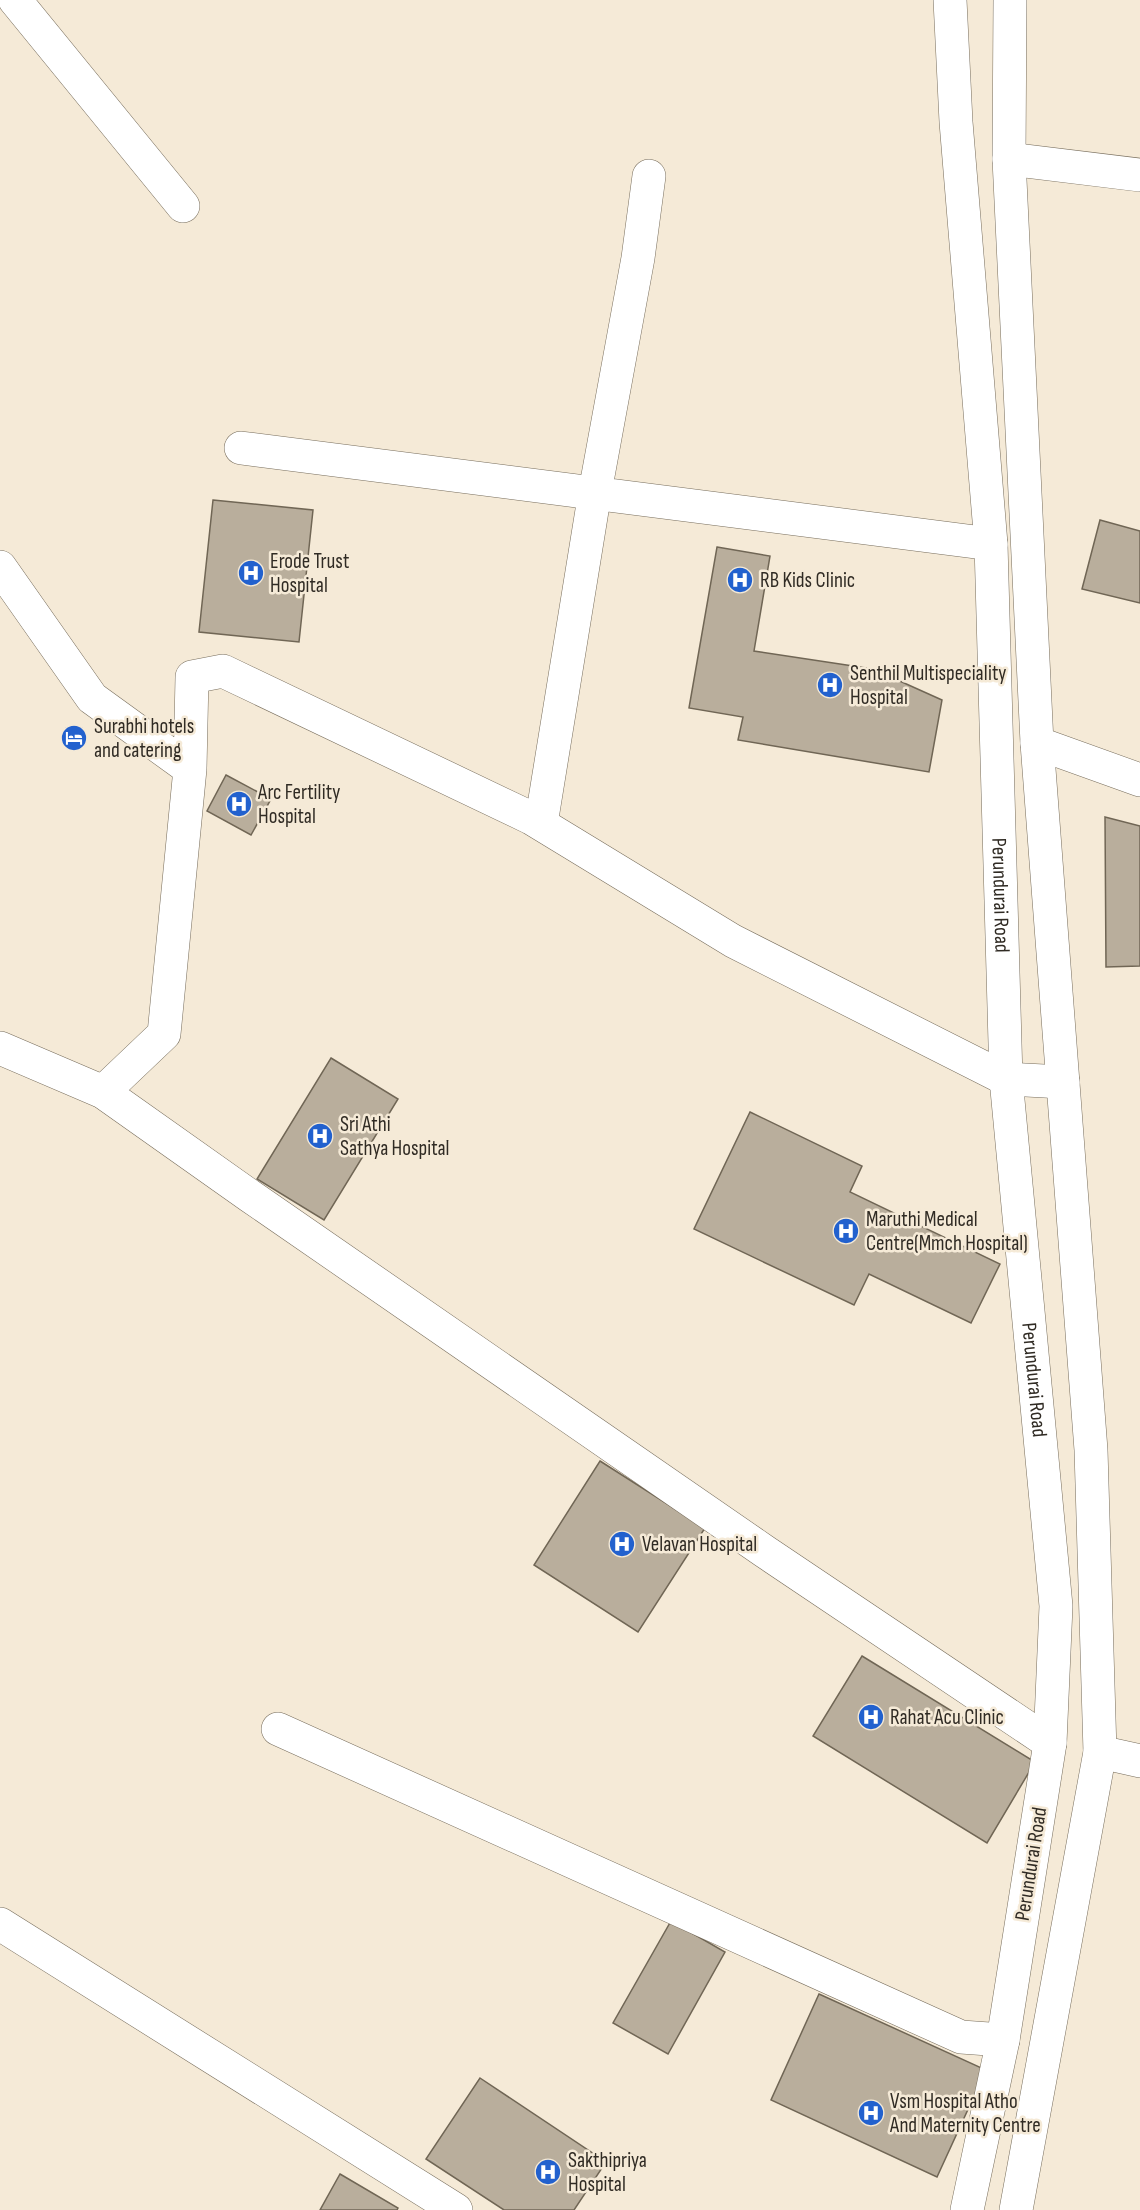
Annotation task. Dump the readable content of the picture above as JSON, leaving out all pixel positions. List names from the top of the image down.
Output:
{
  "streets": {
    "street": ["Perundurai Road"]
  },
  "places": {
    "hospital": [
      "Erode Trust Hospital",
      "RB Kids Clinic",
      "Senthil Multispeciality Hospital",
      "Arc Fertility Hospital",
      "Sri Athi Sathya Hospital",
      "Maruthi Medical Centre(Mmch Hospital)",
      "Velavan Hospital",
      "Rahat Acu Clinic",
      "Vsm Hospital Atho And Maternity Centre",
      "Sakthipriya Hospital"
    ],
    "hotel": ["Surabhi hotels and catering"]
  }
}
